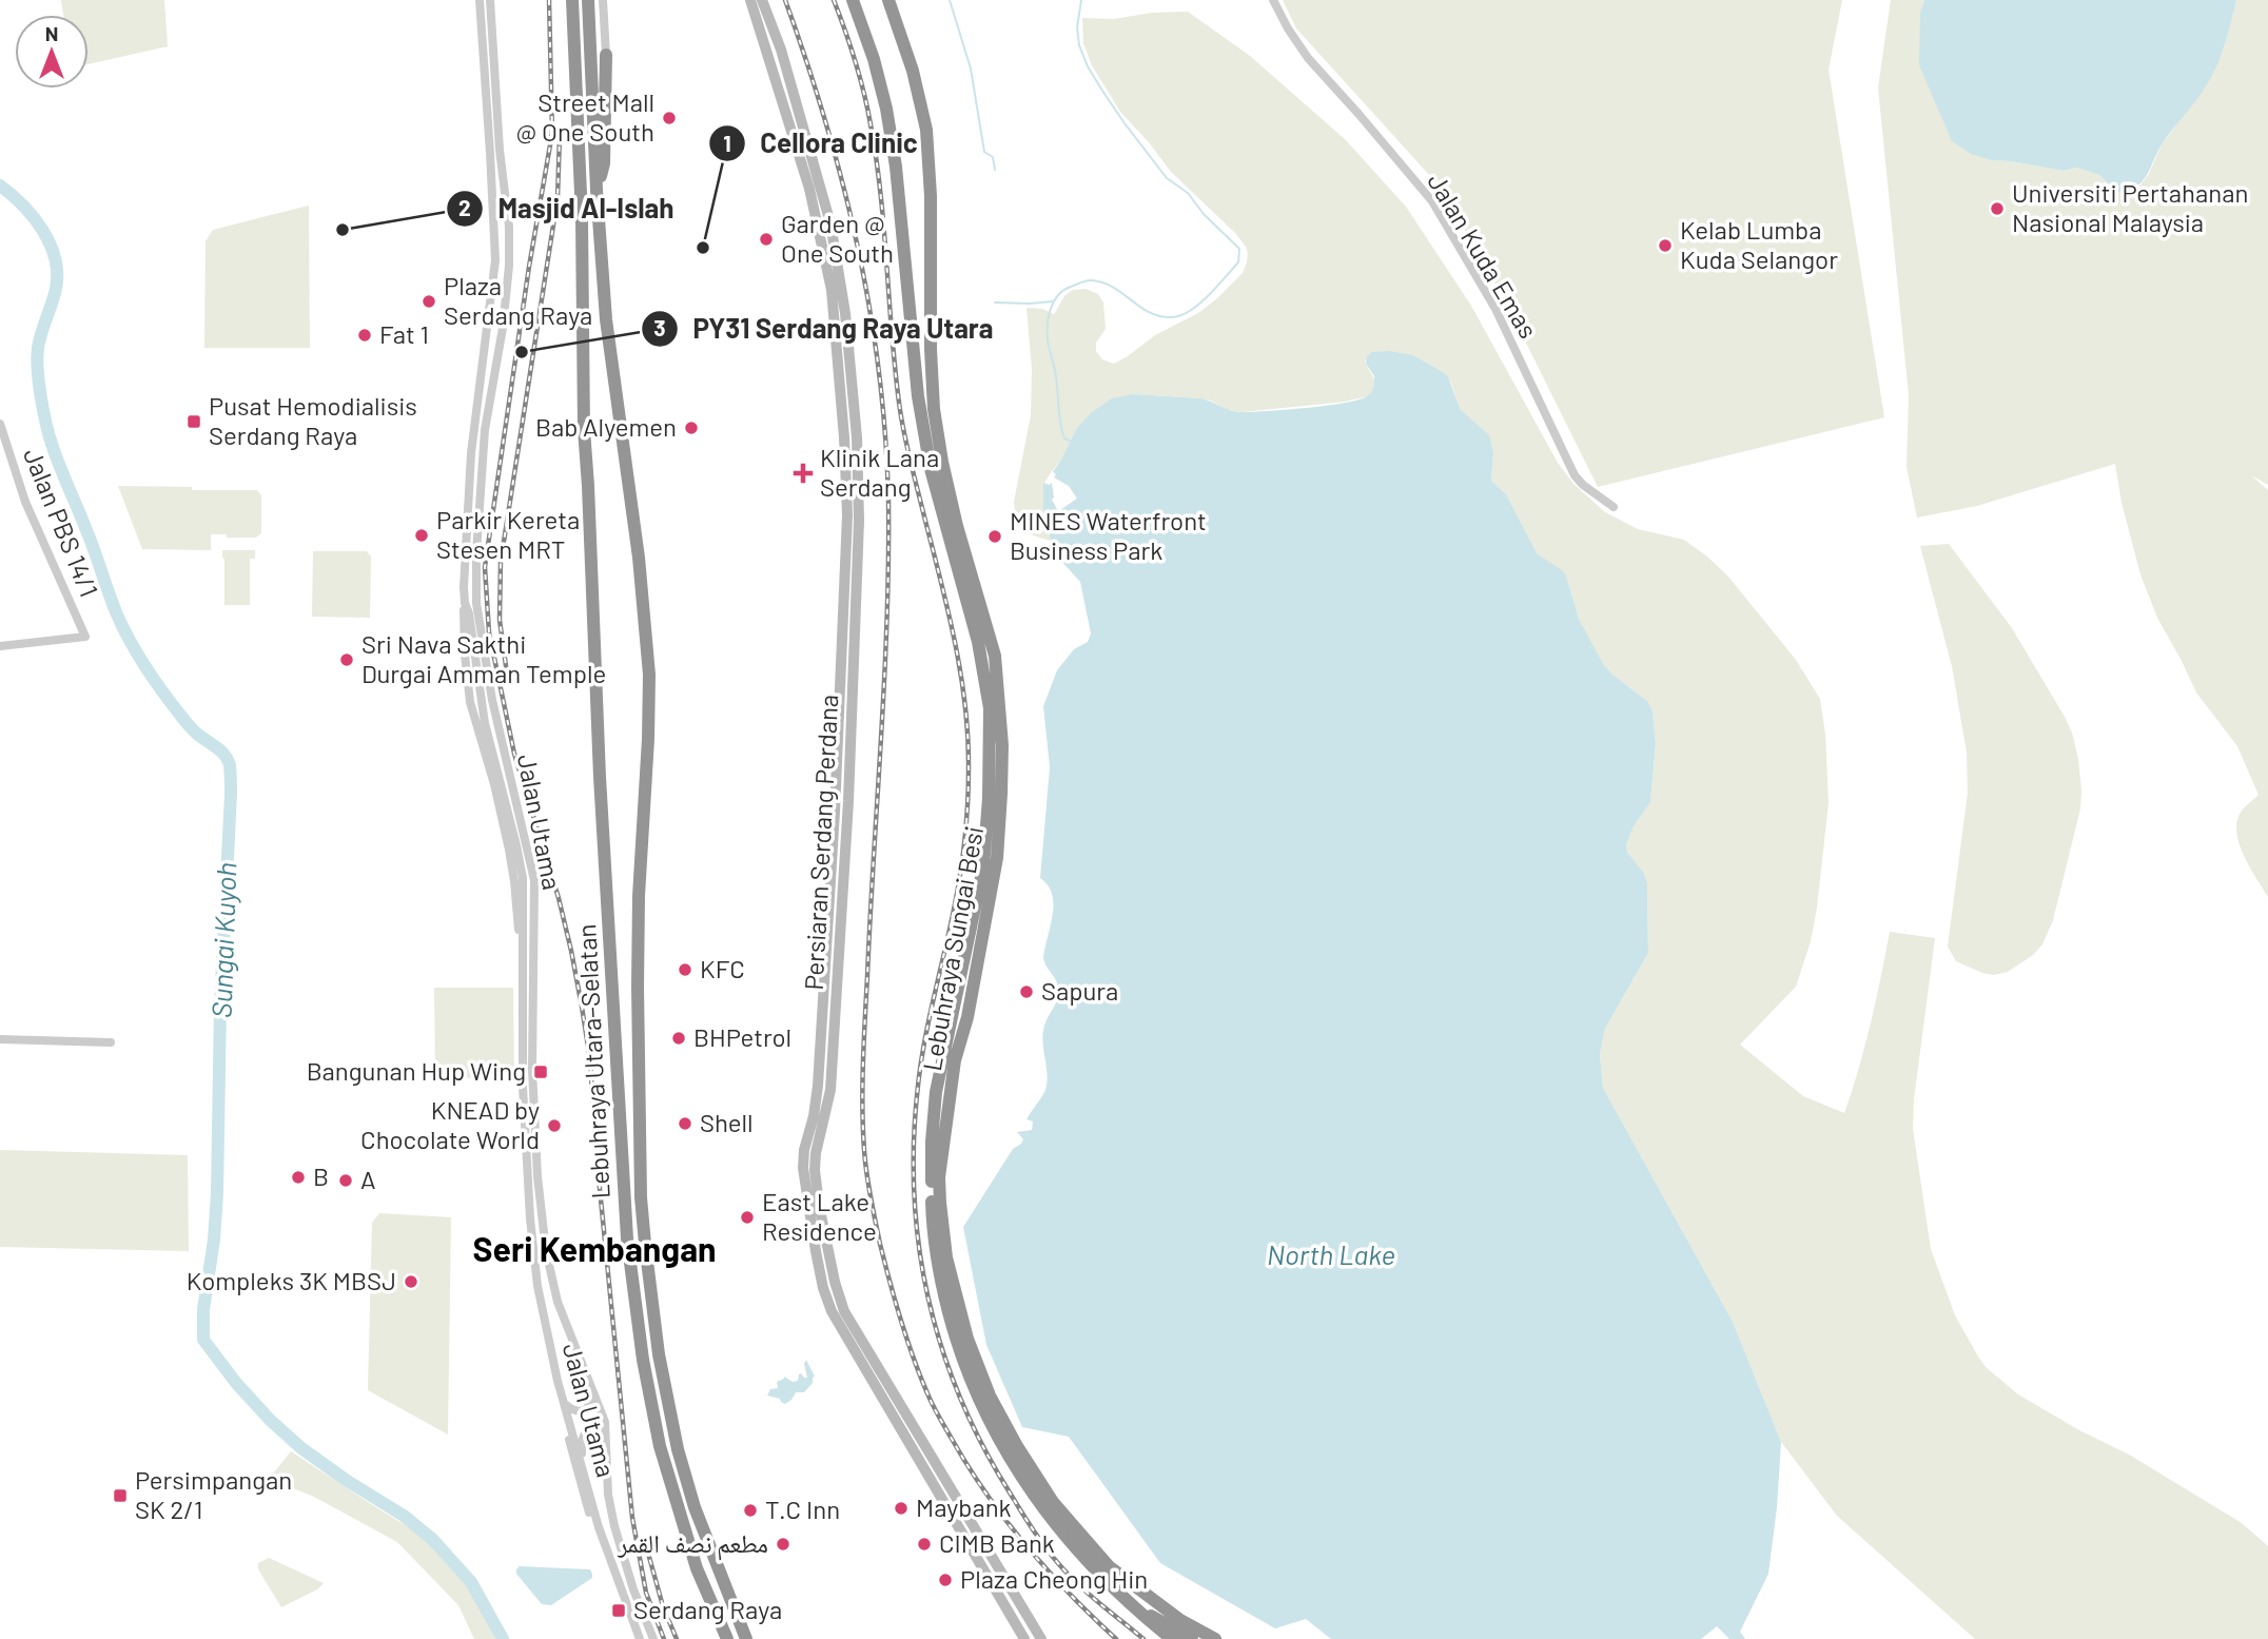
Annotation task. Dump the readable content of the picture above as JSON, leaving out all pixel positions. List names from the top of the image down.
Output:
{
  "streets": {
    "highway": ["Lebuhraya Sungai Besi", "Lebuhraya Utara–Selatan"],
    "main road": ["Persiaran Serdang Perdana"],
    "street": ["Jalan Kuda Emas", "Jalan PBS 14/1", "Jalan Utama"]
  },
  "districts": ["Seri Kembangan"],
  "water": ["Sungai Kuyoh", "North Lake"],
  "places": {
    "other": [
      "Street Mall @ One South",
      "Universiti Pertahanan Nasional Malaysia",
      "Masjid Al-Islah",
      "Garden @ One South",
      "Kelab Lumba Kuda Selangor",
      "Cellora Clinic",
      "Plaza Serdang Raya",
      "Fat 1",
      "PY31 Serdang Raya Utara",
      "Bab Alyemen",
      "Parkir Kereta Stesen MRT",
      "MINES Waterfront Business Park",
      "Sri Nava Sakthi Durgai Amman Temple",
      "KFC",
      "Sapura",
      "BHPetrol",
      "Shell",
      "KNEAD by Chocolate World",
      "B",
      "A",
      "East Lake Residence",
      "Kompleks 3K MBSJ",
      "Maybank",
      "T.C Inn",
      "مطعم نصف القمر",
      "CIMB Bank",
      "Plaza Cheong Hin"
    ],
    "transit": [
      "Pusat Hemodialisis Serdang Raya",
      "Bangunan Hup Wing",
      "Persimpangan SK 2/1",
      "Serdang Raya"
    ],
    "health": ["Klinik Lana Serdang"]
  },
  "north": "top"
}
